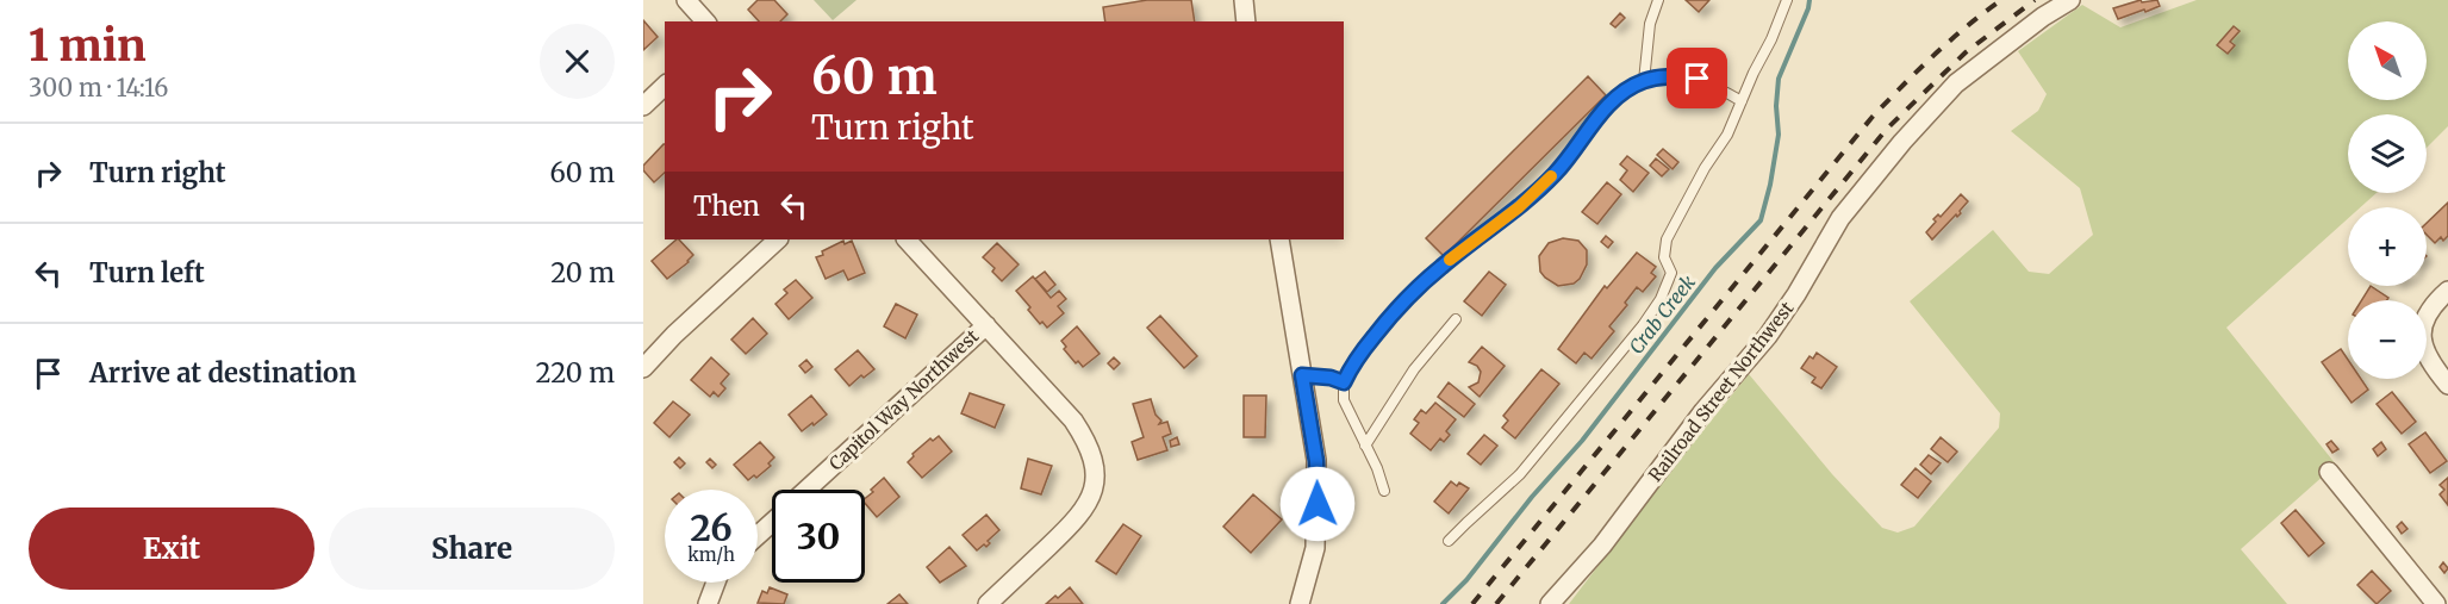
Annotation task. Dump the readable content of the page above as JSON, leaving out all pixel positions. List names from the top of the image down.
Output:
{
  "streets": {
    "street": ["Railroad Street Northwest", "Capitol Way Northwest"]
  },
  "water": ["Crab Creek"],
  "north": "top left",
  "page": {
    "heading": ["1 min", "300 m · 14:16"],
    "map_buttons": ["+", "−"],
    "turn": ["60 m", "Turn right"],
    "list": [
      {
        "name": "Turn right",
        "value": "60 m"
      },
      {
        "name": "Turn left",
        "value": "20 m"
      },
      {
        "name": "Arrive at destination",
        "value": "220 m"
      }
    ],
    "then": "Then",
    "speed": "26 km/h",
    "limit": "30",
    "buttons": ["Exit", "Share"]
  }
}
